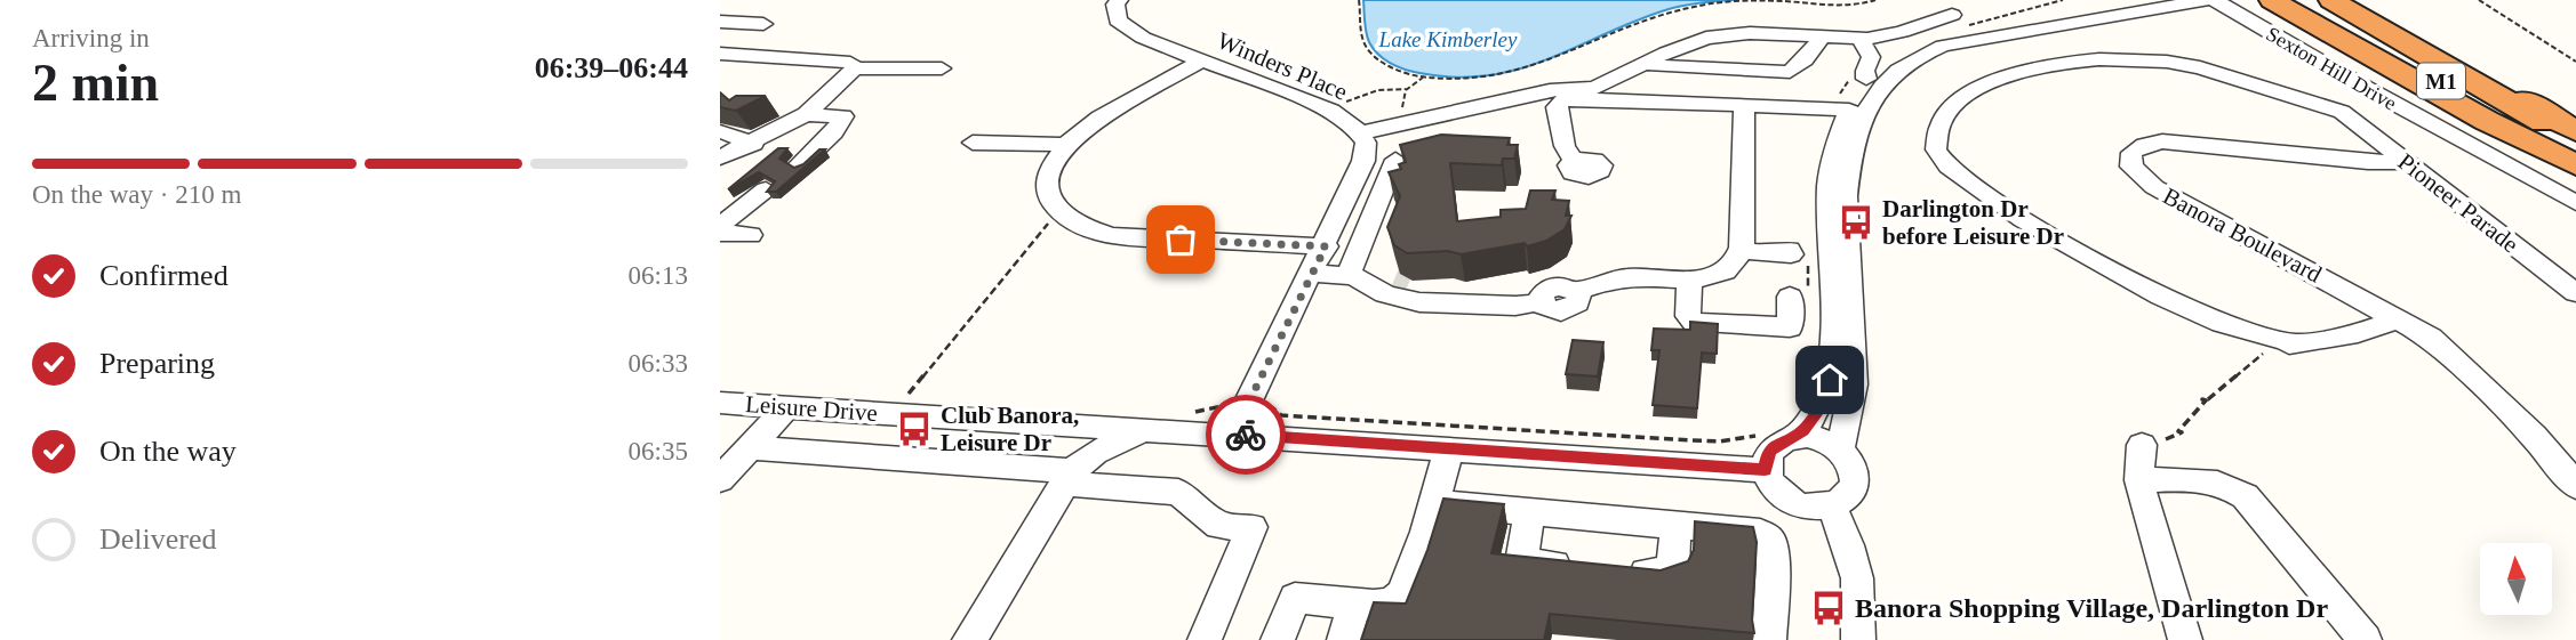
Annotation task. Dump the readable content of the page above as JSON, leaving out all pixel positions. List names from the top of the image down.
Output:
{
  "streets": {
    "highway": ["M1"],
    "street": [
      "Winders Place",
      "Sexton Hill Drive",
      "Pioneer Parade",
      "Banora Boulevard",
      "Leisure Drive"
    ]
  },
  "crossings": [
    ["Pioneer Parade", "Banora Boulevard"]
  ],
  "water": ["Lake Kimberley"],
  "places": {
    "bus stop": ["Darlington Dr before Leisure Dr", "Club Banora, Leisure Dr", "Banora Shopping Village, Darlington Dr"]
  },
  "north": "top",
  "page": {
    "heading": ["2 min", "Arriving in", "06:39–06:44"],
    "bar": "On the way · 210 m",
    "list": [
      ["Confirmed", "06:13"],
      ["Preparing", "06:33"],
      ["On the way", "06:35"],
      "Delivered"
    ]
  }
}
